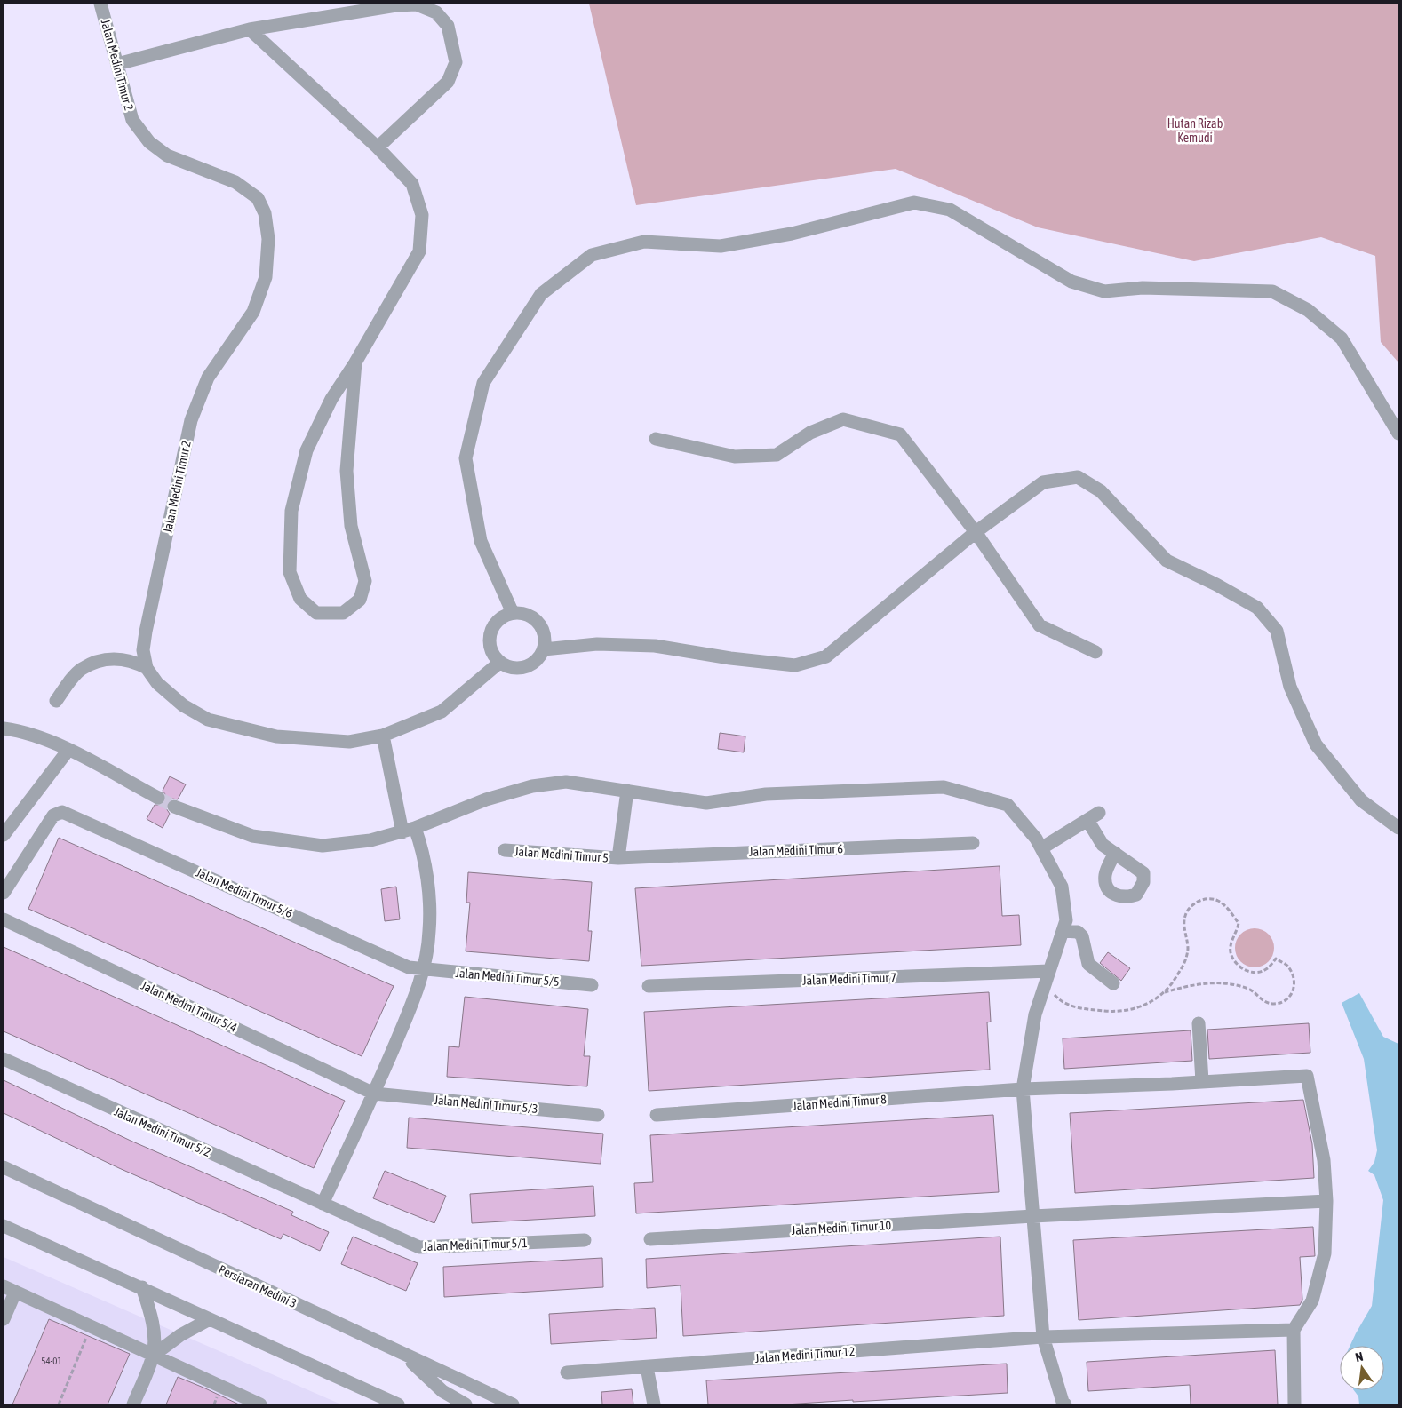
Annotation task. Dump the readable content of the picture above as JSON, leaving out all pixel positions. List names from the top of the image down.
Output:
{
  "streets": {
    "street": [
      "Jalan Medini Timur 2",
      "Jalan Medini Timur 6",
      "Jalan Medini Timur 5",
      "Jalan Medini Timur 5/6",
      "Jalan Medini Timur 5/5",
      "Jalan Medini Timur 7",
      "Jalan Medini Timur 5/4",
      "Jalan Medini Timur 8",
      "Jalan Medini Timur 5/3",
      "Jalan Medini Timur 5/2",
      "Jalan Medini Timur 10",
      "Jalan Medini Timur 5/1",
      "Persiaran Medini 3",
      "Jalan Medini Timur 12"
    ]
  },
  "crossings": [
    ["Jalan Medini Timur 6", "Jalan Medini Timur 5"],
    ["Jalan Medini Timur 5/6", "Jalan Medini Timur 5/5"],
    ["Jalan Medini Timur 5/4", "Jalan Medini Timur 5/3"],
    ["Jalan Medini Timur 8", "Jalan Medini Timur 10"],
    ["Jalan Medini Timur 5/2", "Jalan Medini Timur 5/1"]
  ],
  "parks": ["Hutan Rizab Kemudi"],
  "house_numbers": ["54-01"],
  "north": "top"
}
